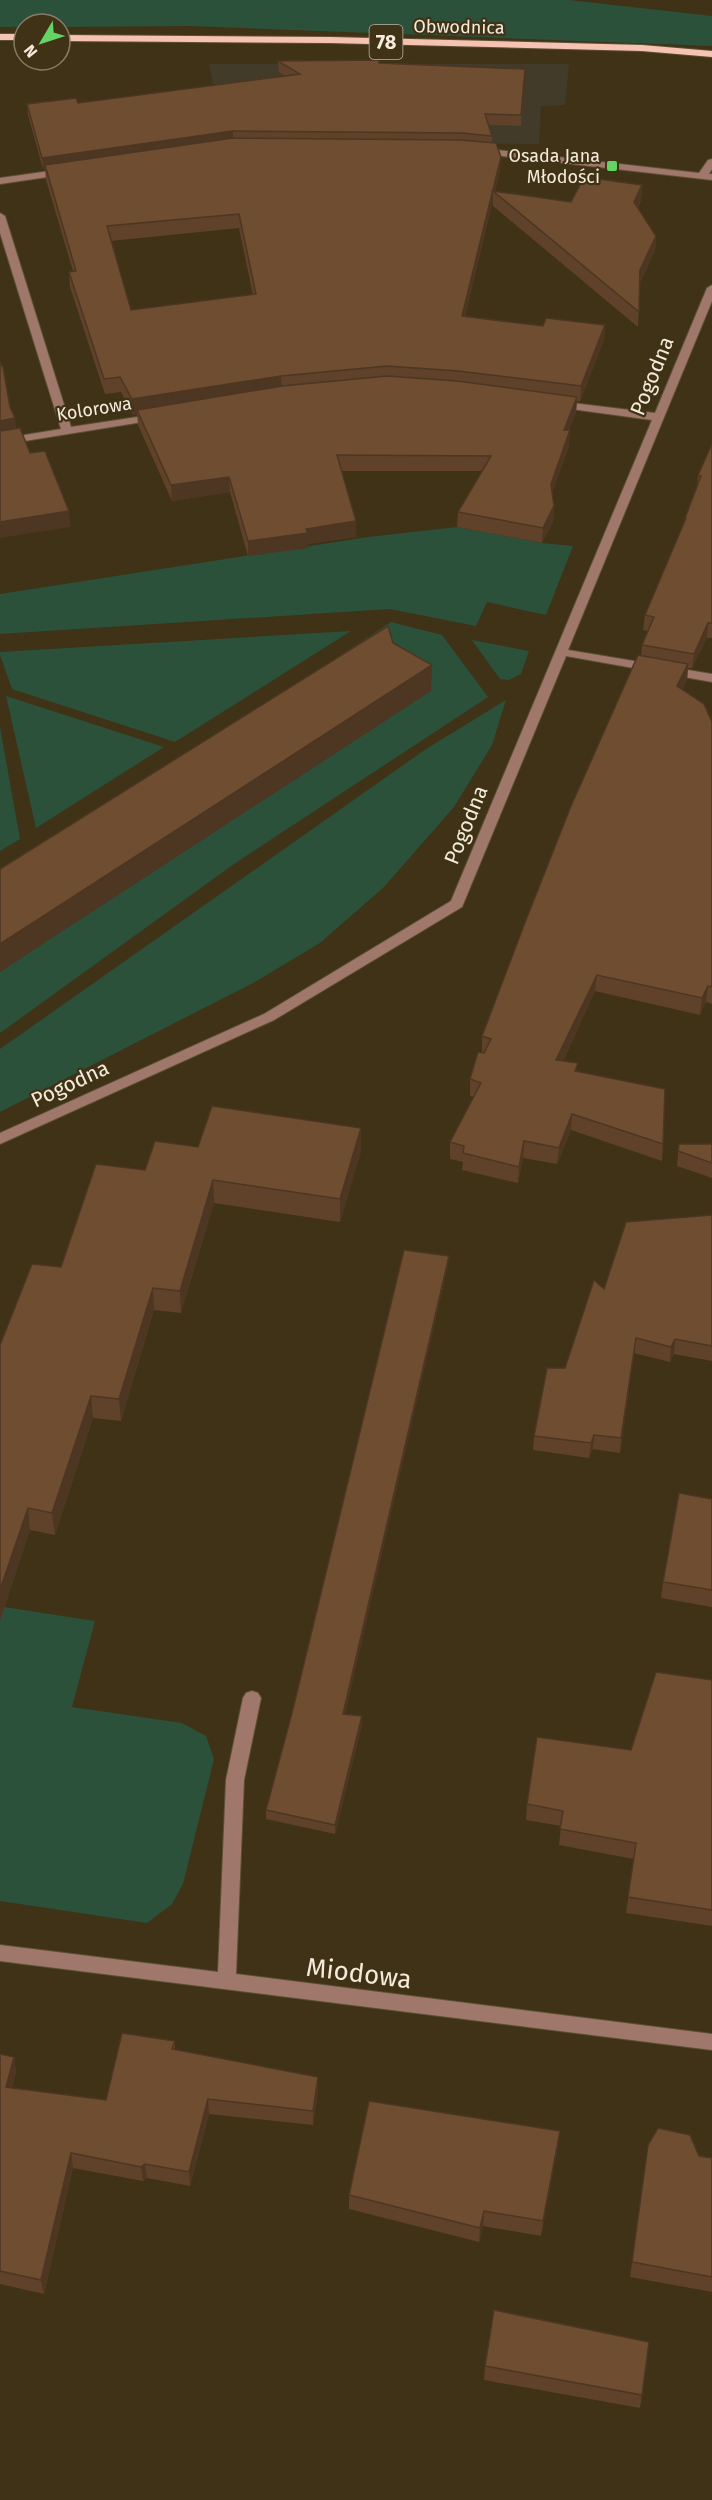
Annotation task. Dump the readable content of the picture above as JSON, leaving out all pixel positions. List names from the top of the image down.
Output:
{
  "streets": {
    "main road": ["Obwodnica", "78"],
    "street": ["Pogodna", "Kolorowa", "Miodowa"]
  },
  "places": {
    "transit": ["Osada Jana Młodości"]
  },
  "north": "bottom left"
}
